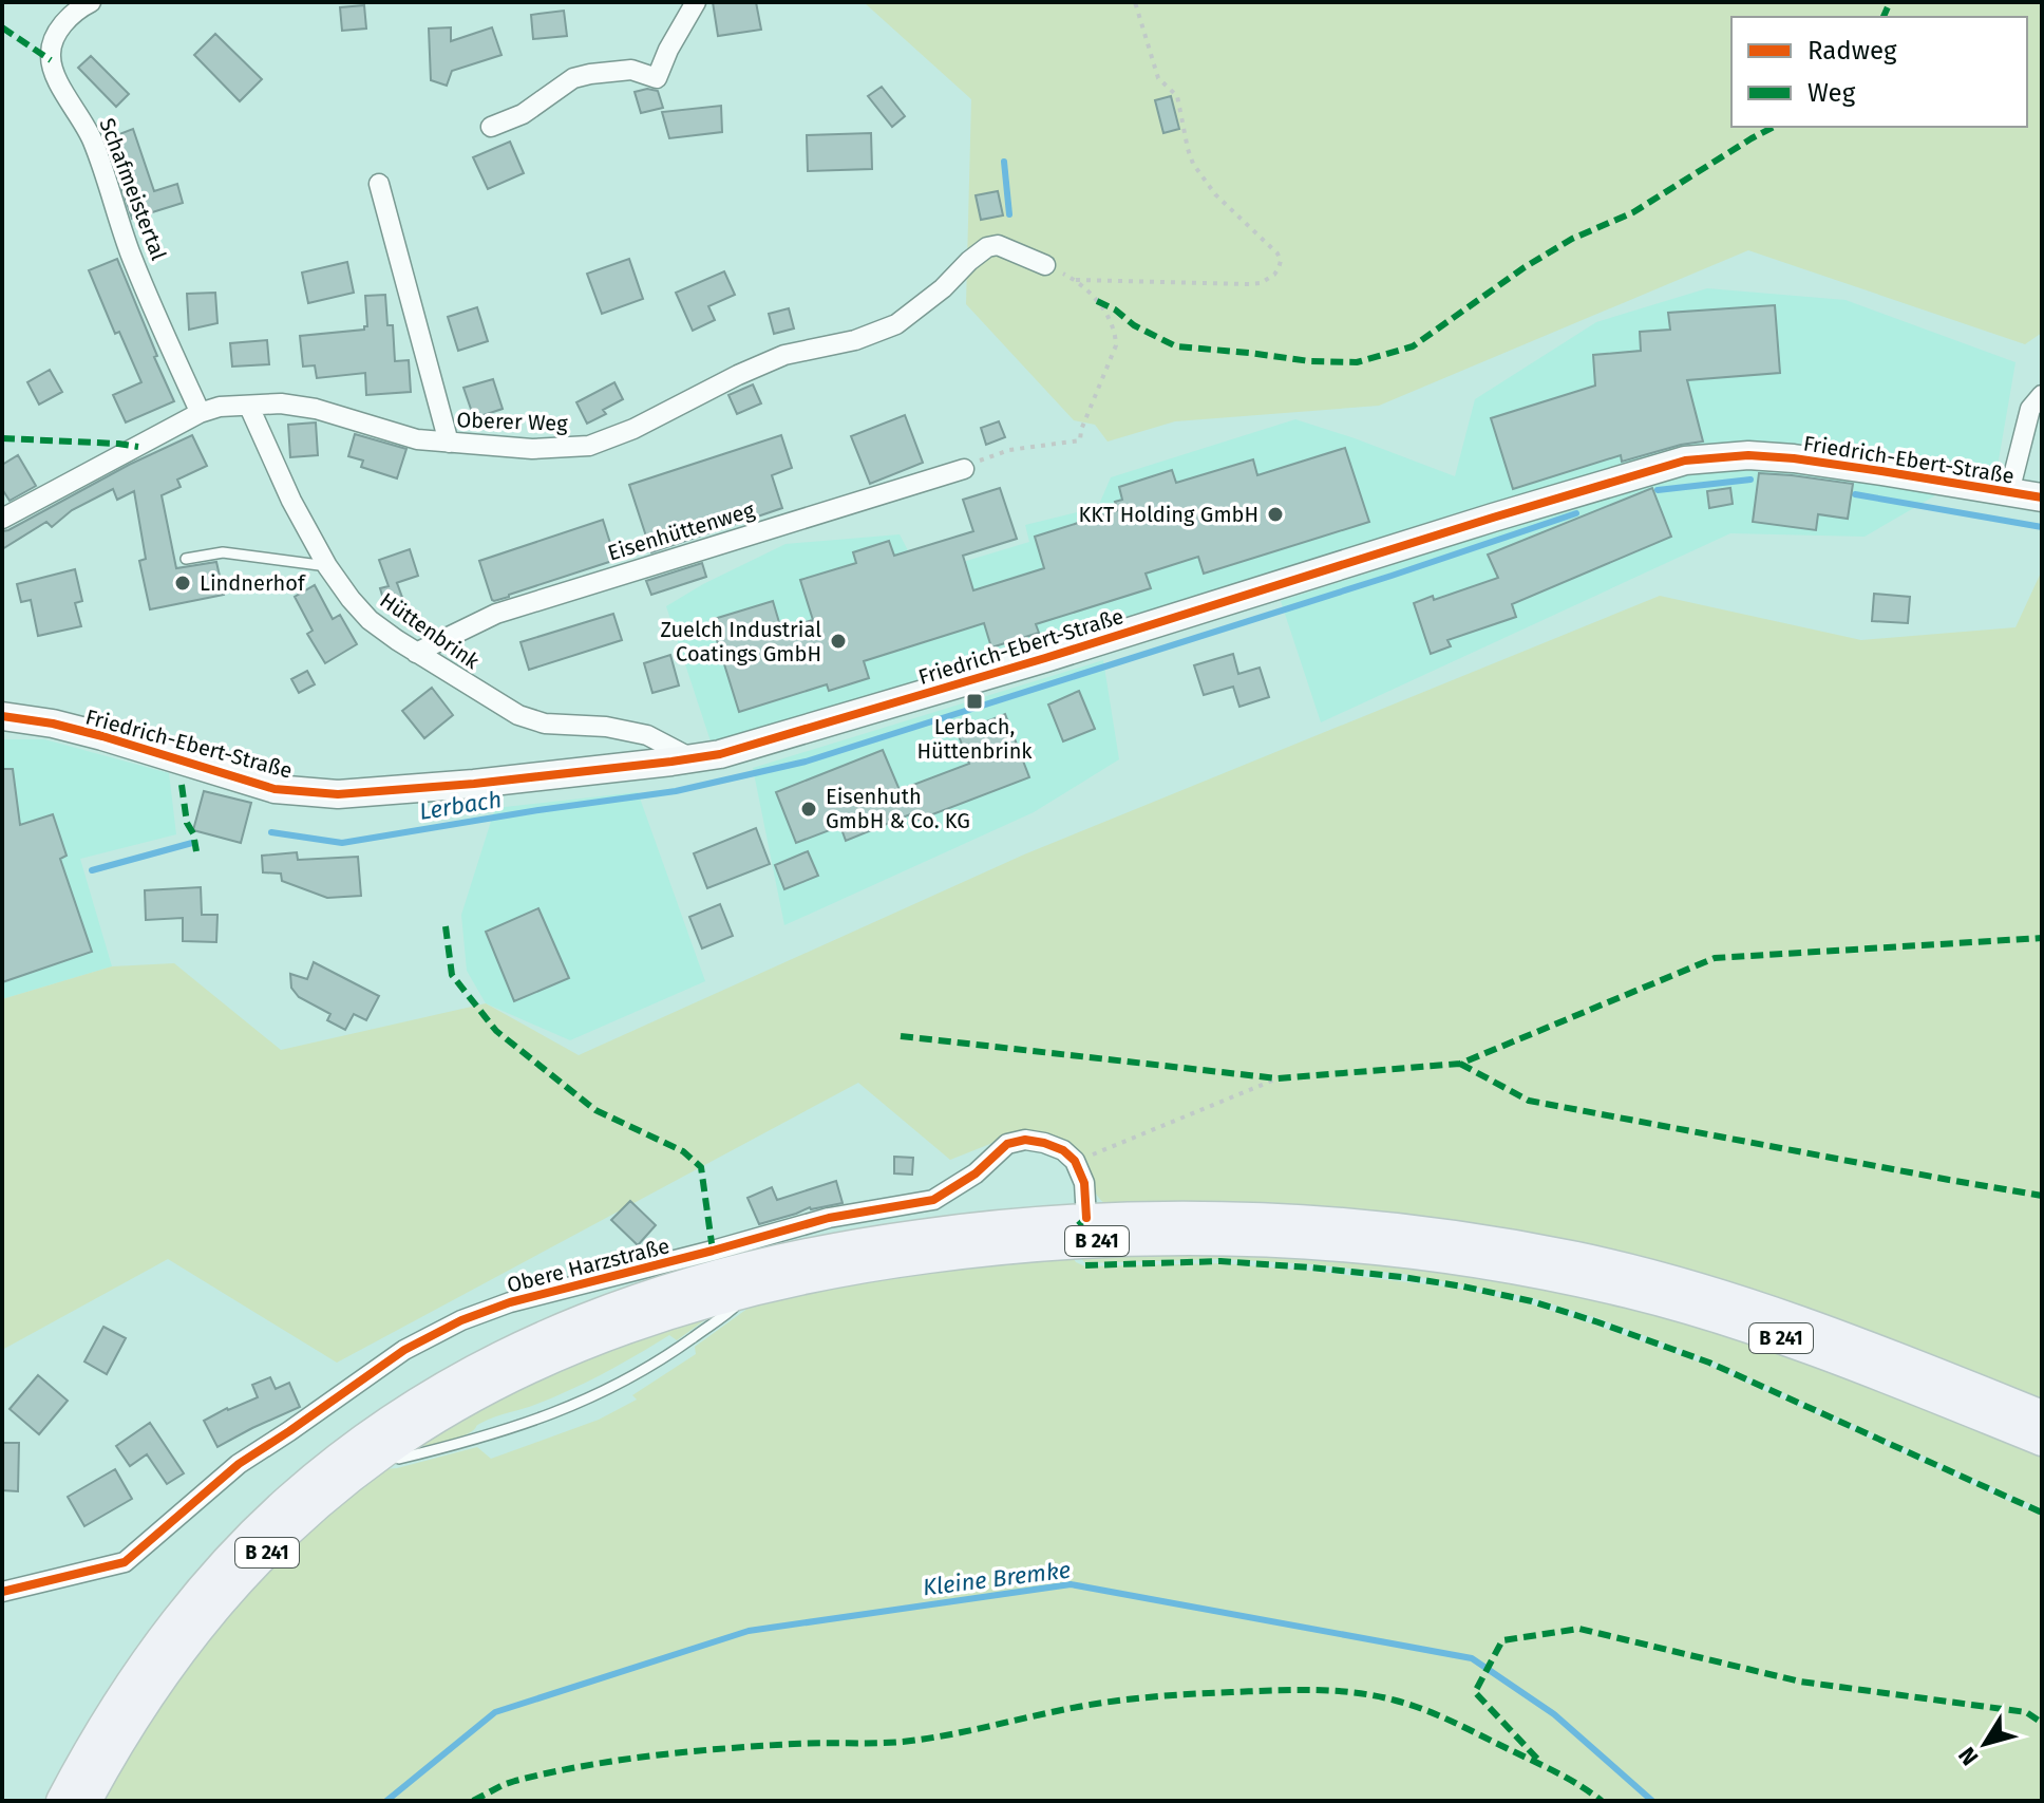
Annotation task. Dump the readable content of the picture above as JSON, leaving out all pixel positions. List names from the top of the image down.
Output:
{
  "streets": {
    "main road": ["B 241"],
    "street": [
      "Schafmeistertal",
      "Oberer Weg",
      "Friedrich-Ebert-Straße",
      "Eisenhüttenweg",
      "Hüttenbrink",
      "Obere Harzstraße"
    ]
  },
  "crossings": [
    ["Oberer Weg", "Hüttenbrink"],
    ["Friedrich-Ebert-Straße", "Hüttenbrink"],
    ["Eisenhüttenweg", "Hüttenbrink"]
  ],
  "water": ["Lerbach", "Kleine Bremke"],
  "places": {
    "other": [
      "KKT Holding GmbH",
      "Lindnerhof",
      "Zuelch Industrial Coatings GmbH",
      "Eisenhuth GmbH & Co. KG"
    ],
    "transit": ["Lerbach, Hüttenbrink"]
  },
  "legend": ["Radweg", "Weg"],
  "north": "bottom left"
}
